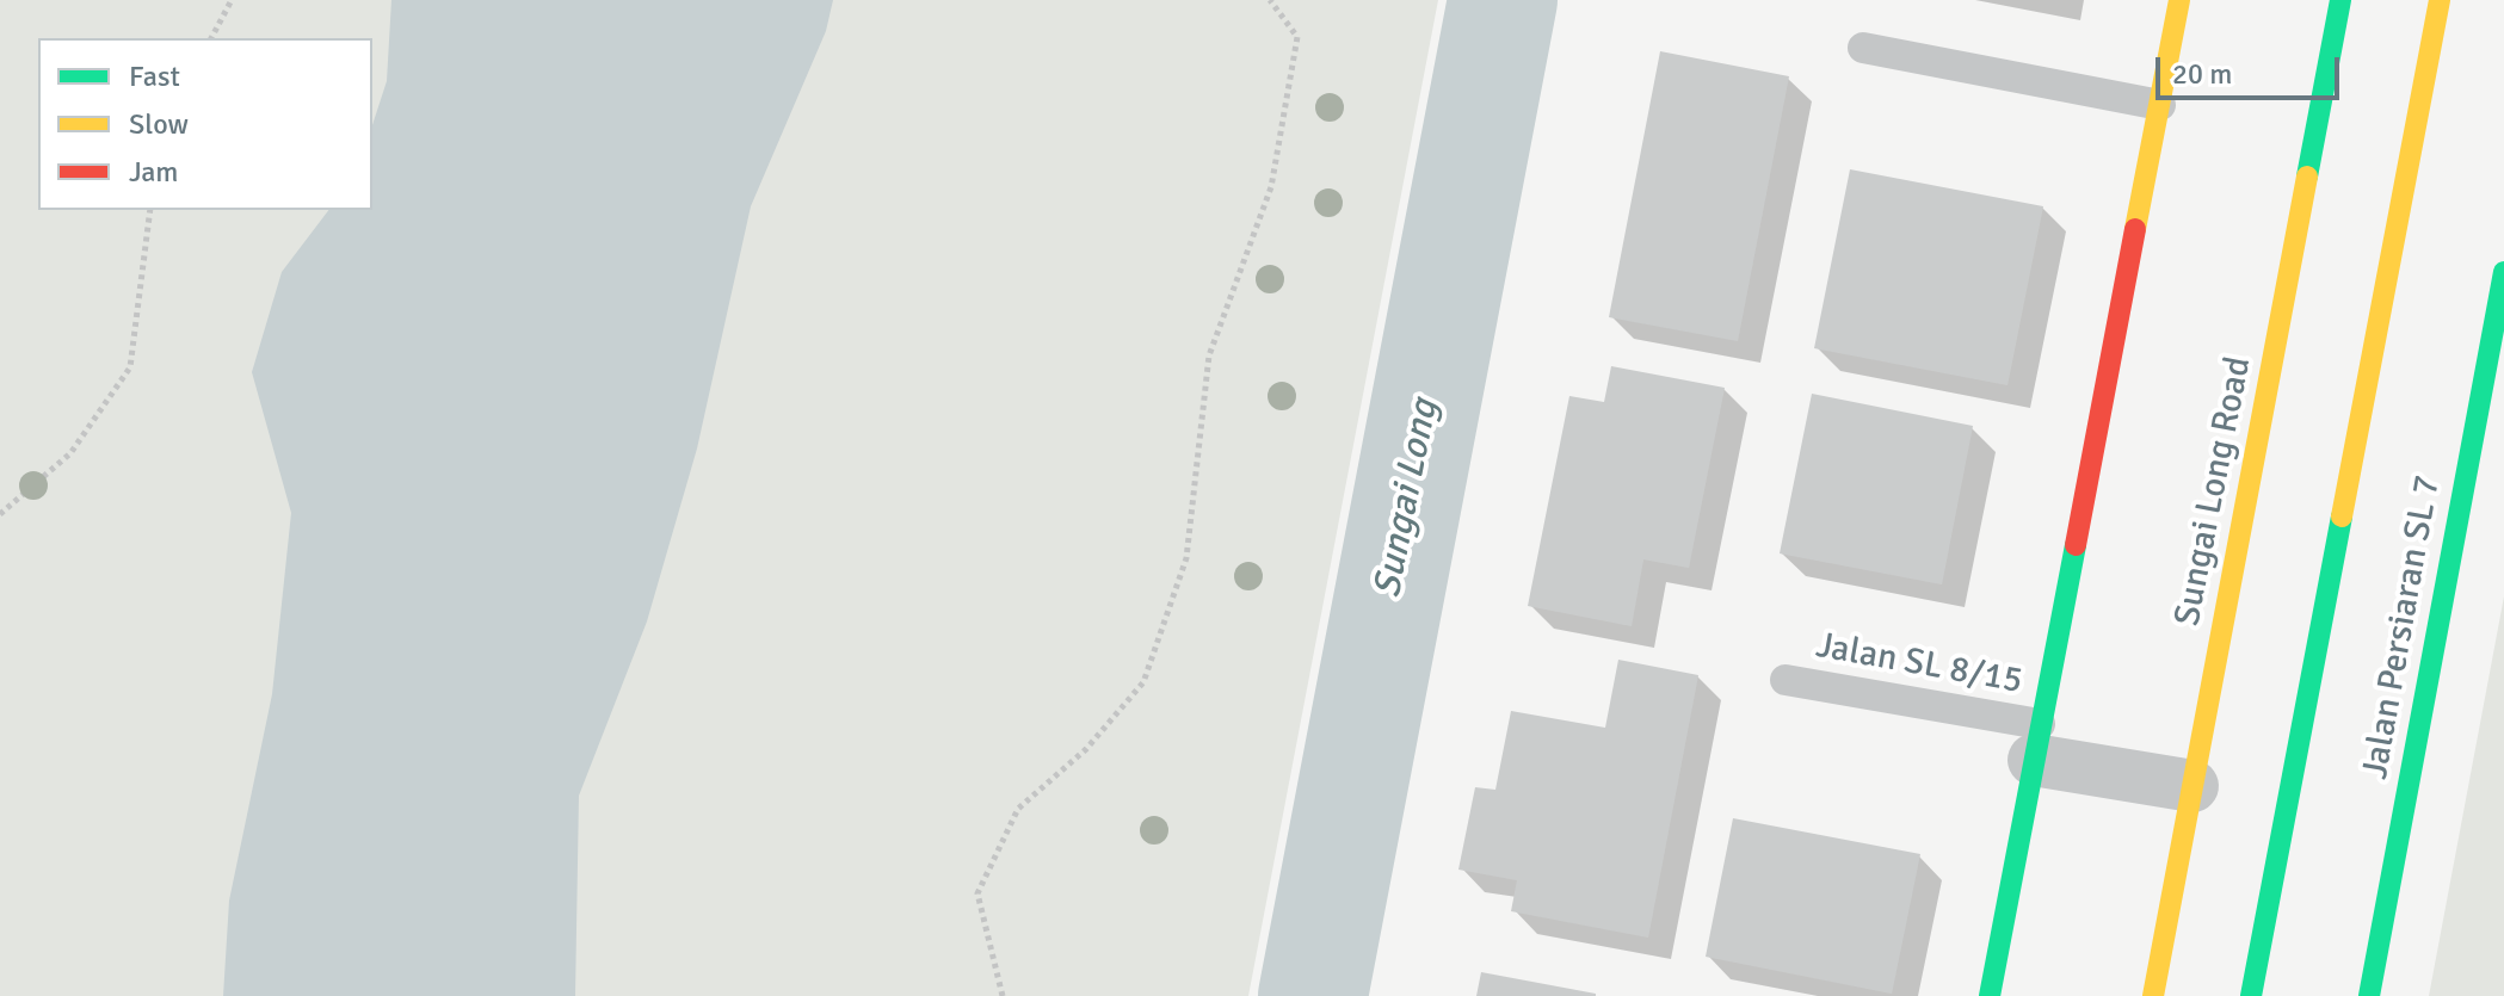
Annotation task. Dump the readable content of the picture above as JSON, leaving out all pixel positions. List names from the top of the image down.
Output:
{
  "streets": {
    "street": ["Sungai Long Road", "Jalan Persiaran SL 7"],
    "lane": ["Jalan SL 8/15"]
  },
  "water": ["Sungai Long"],
  "legend": ["Fast", "Slow", "Jam"],
  "scale_bar": "20 m"
}
